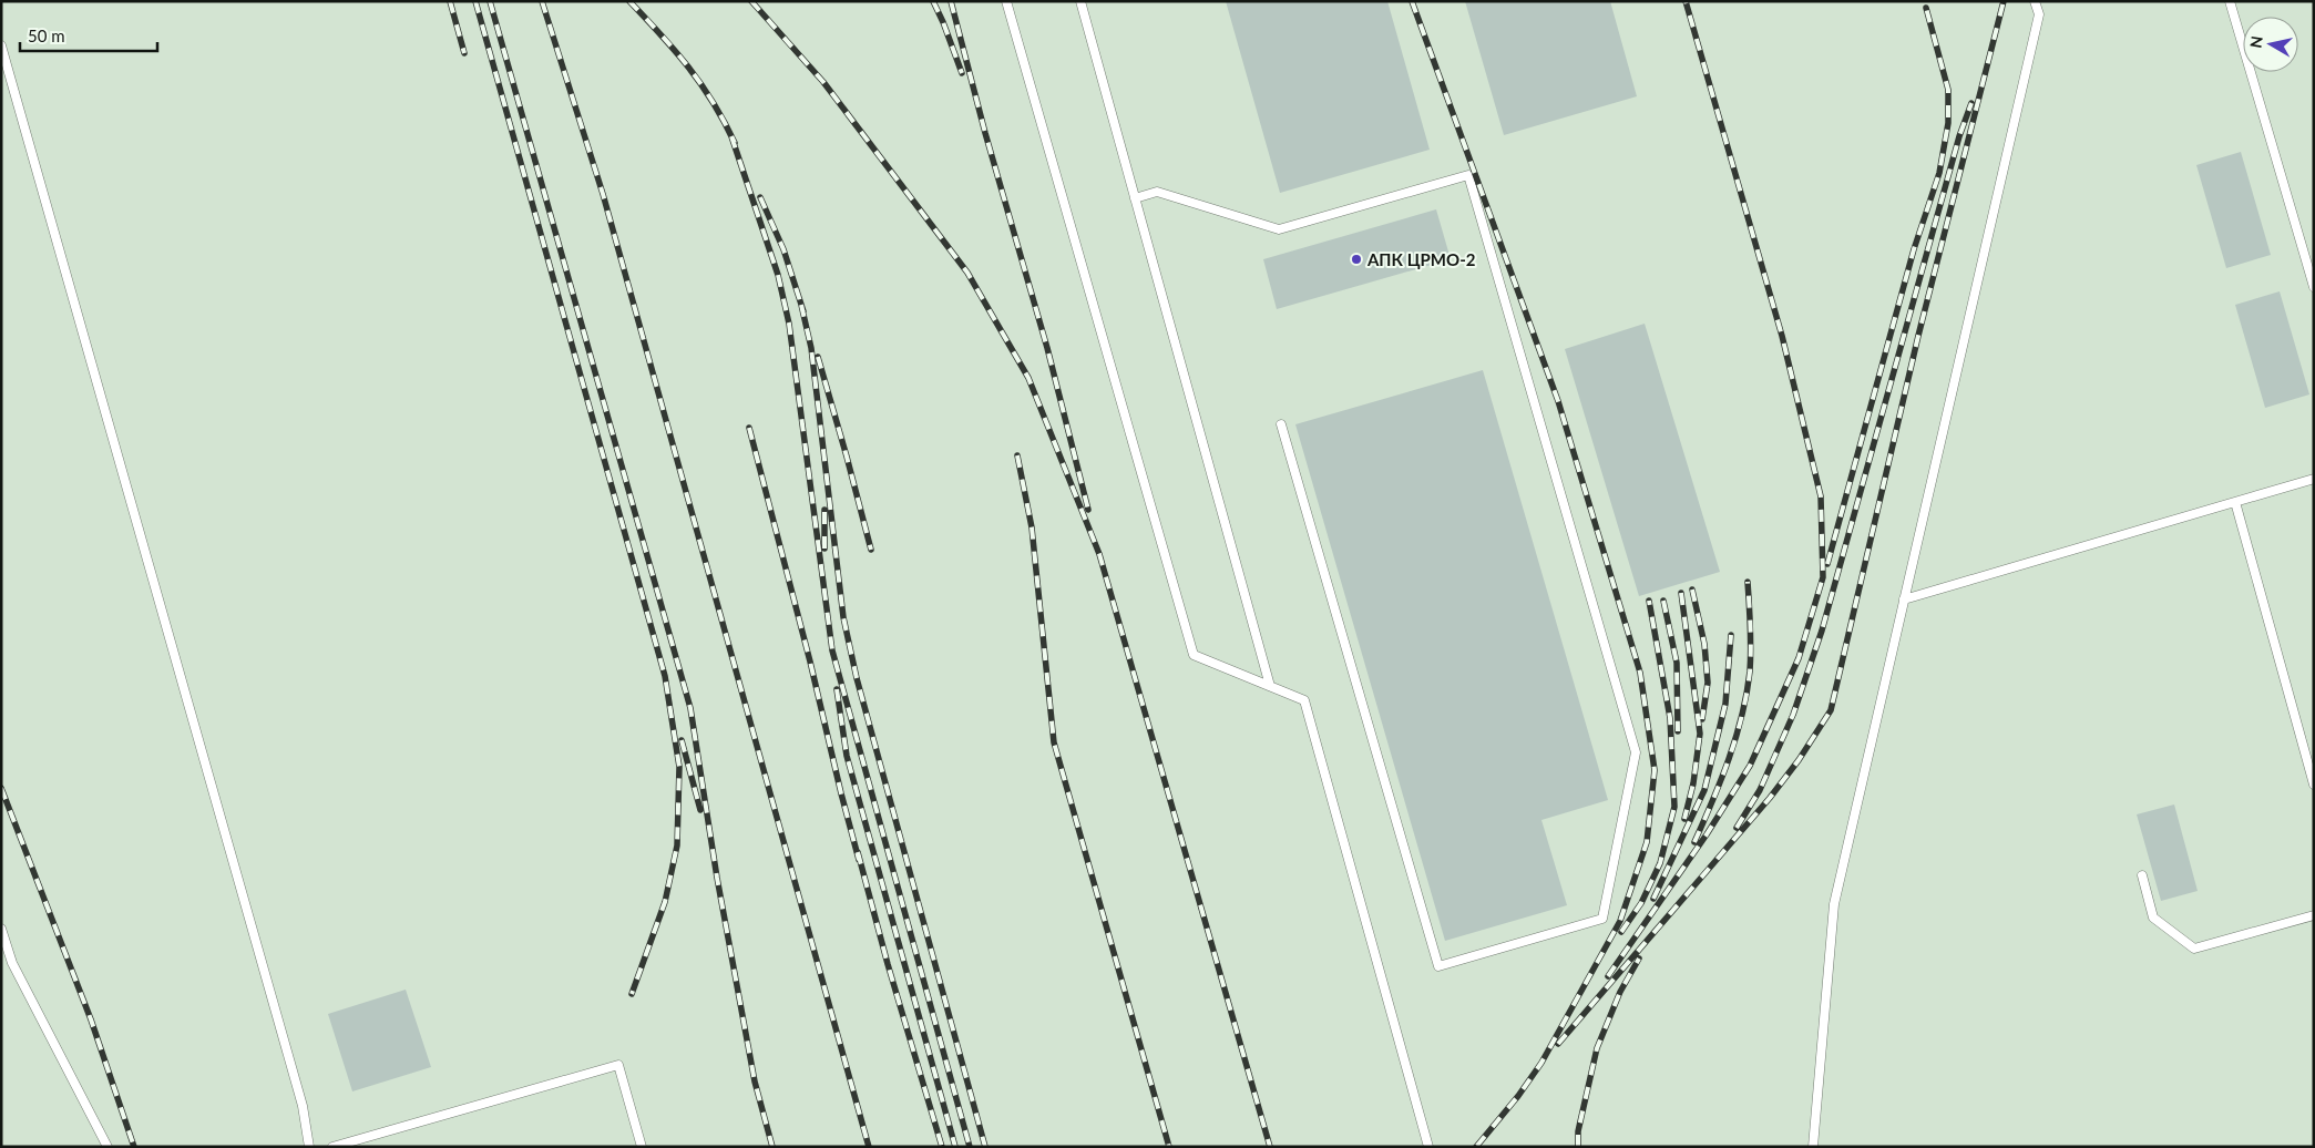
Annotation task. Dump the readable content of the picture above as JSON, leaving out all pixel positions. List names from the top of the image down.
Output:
{
  "places": ["АПК ЦРМО-2"],
  "scale_bar": "50 m",
  "north": "left"
}
